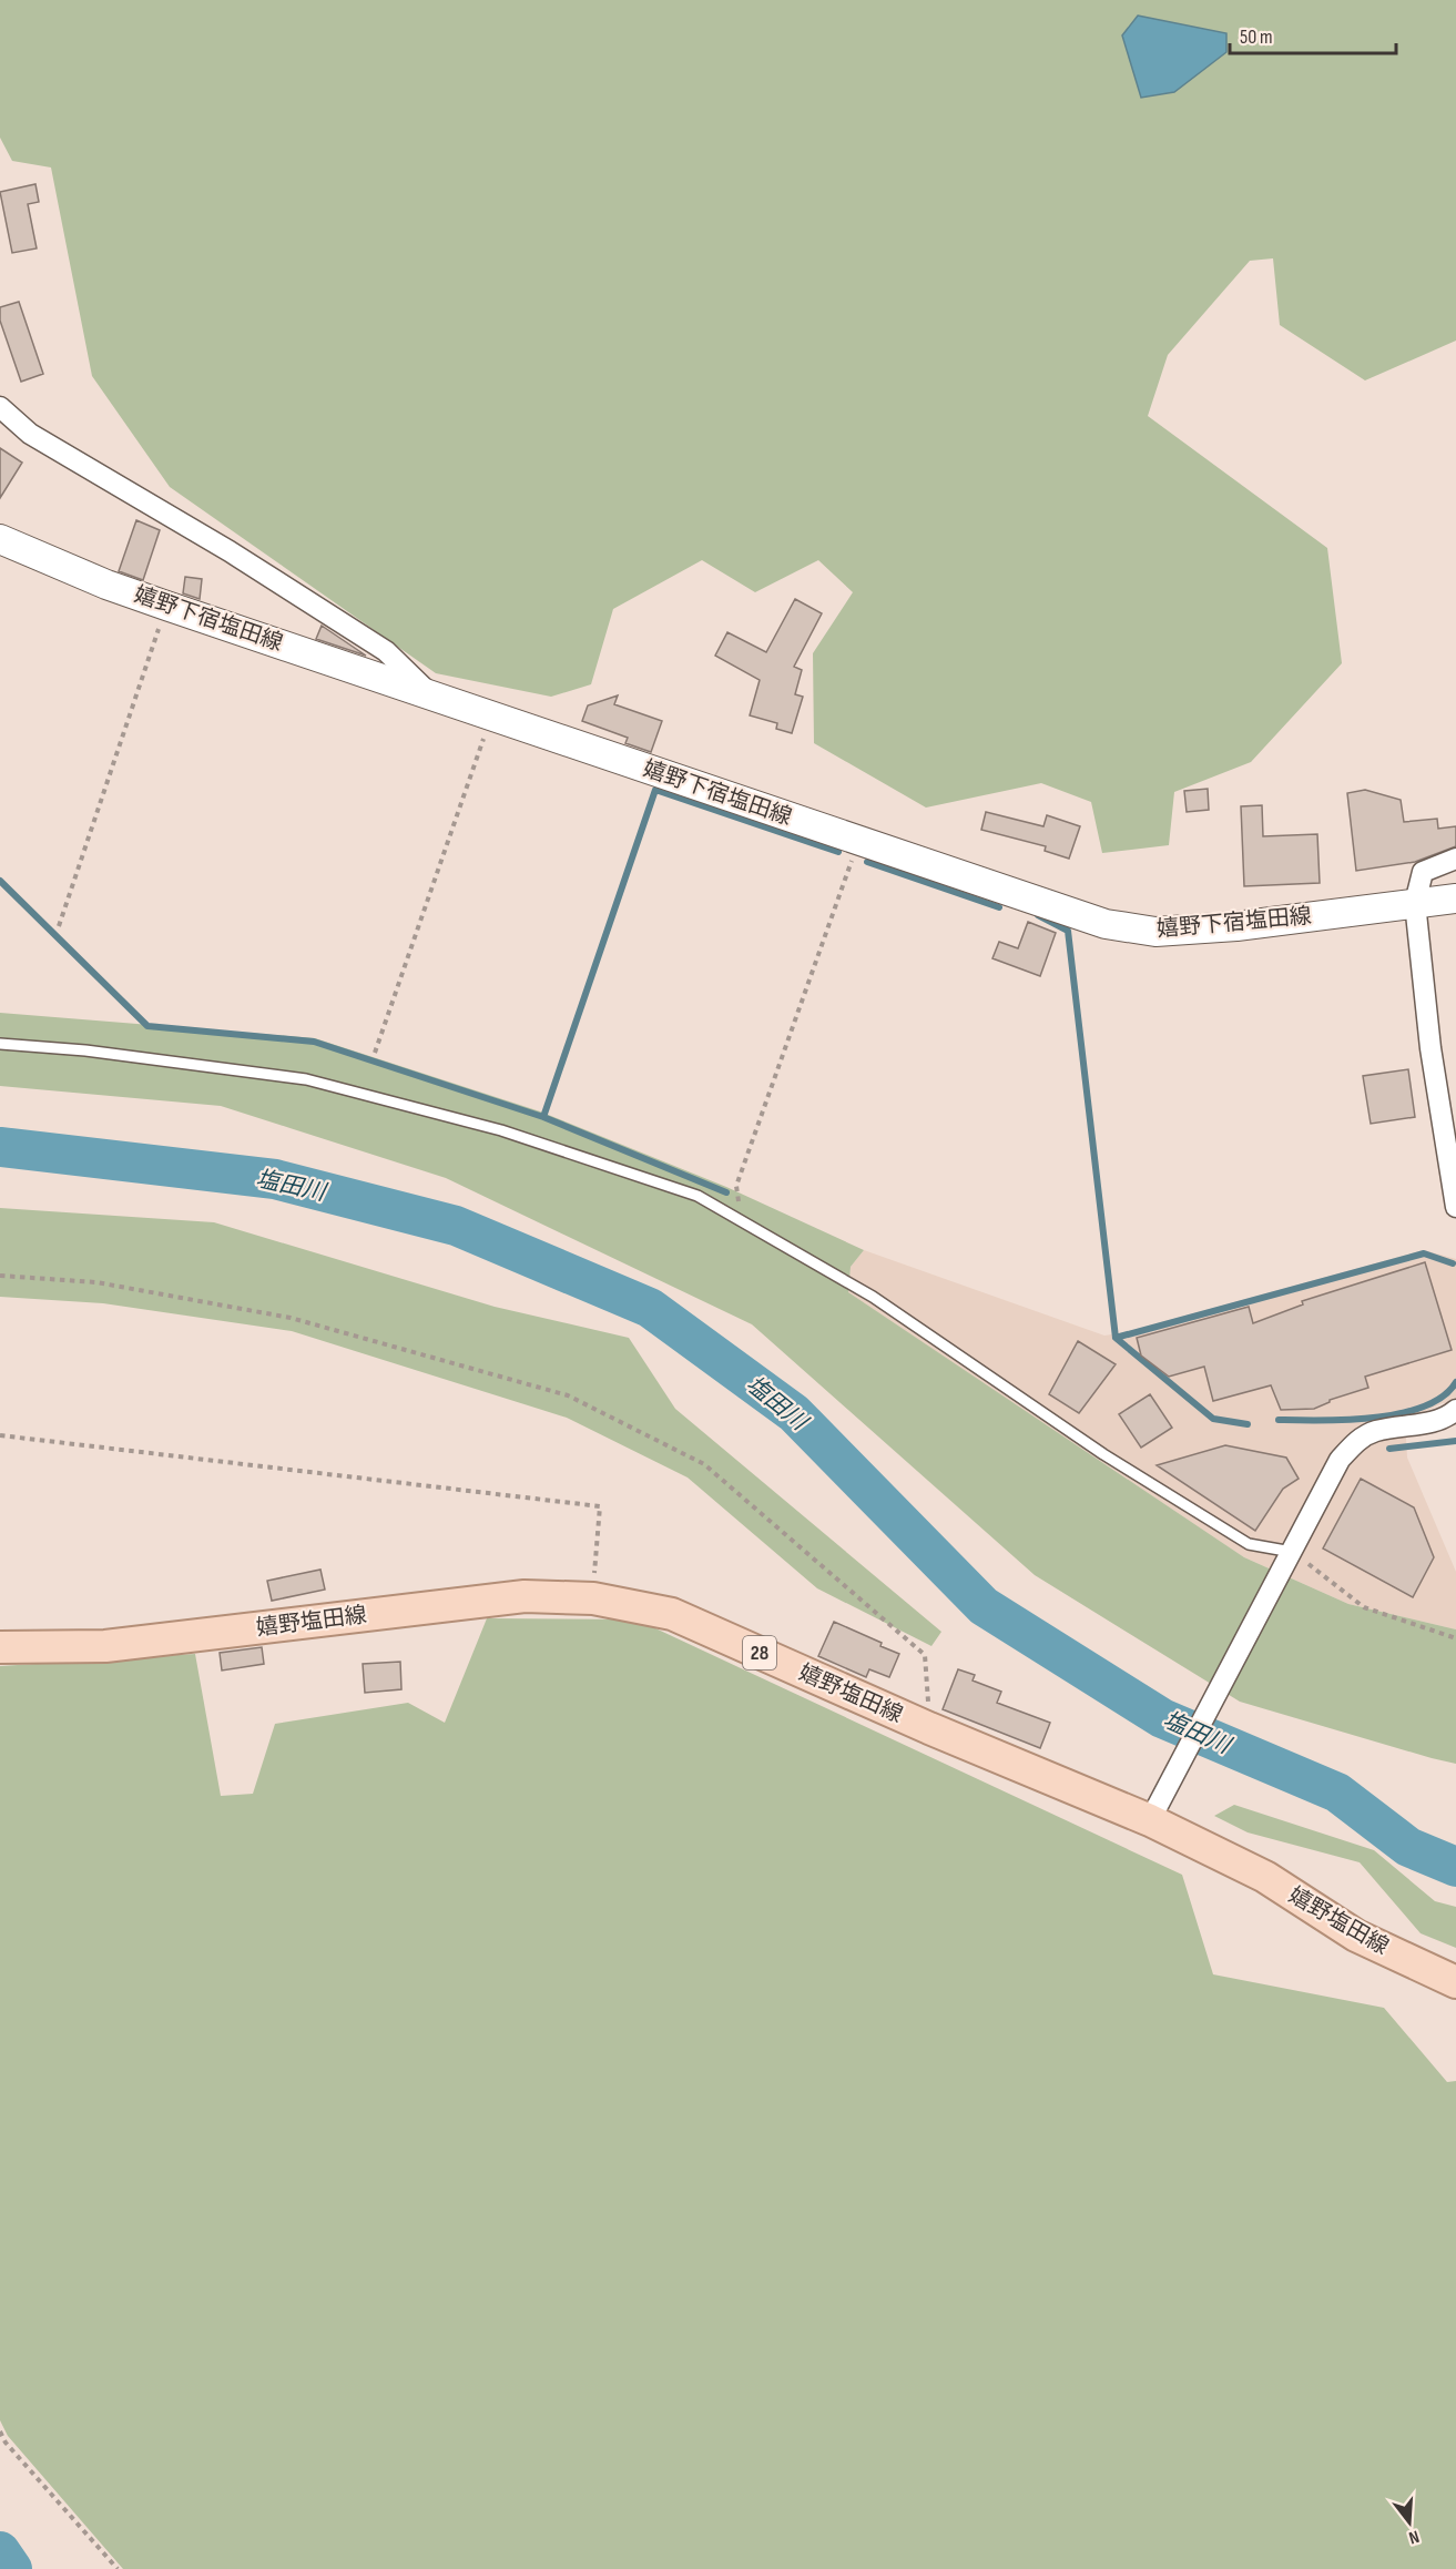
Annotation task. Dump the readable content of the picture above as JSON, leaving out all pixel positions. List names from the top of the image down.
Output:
{
  "streets": {
    "main road": ["嬉野下宿塩田線", "嬉野塩田線", "28"]
  },
  "water": ["塩田川"],
  "scale_bar": "50 m",
  "north": "bottom"
}
